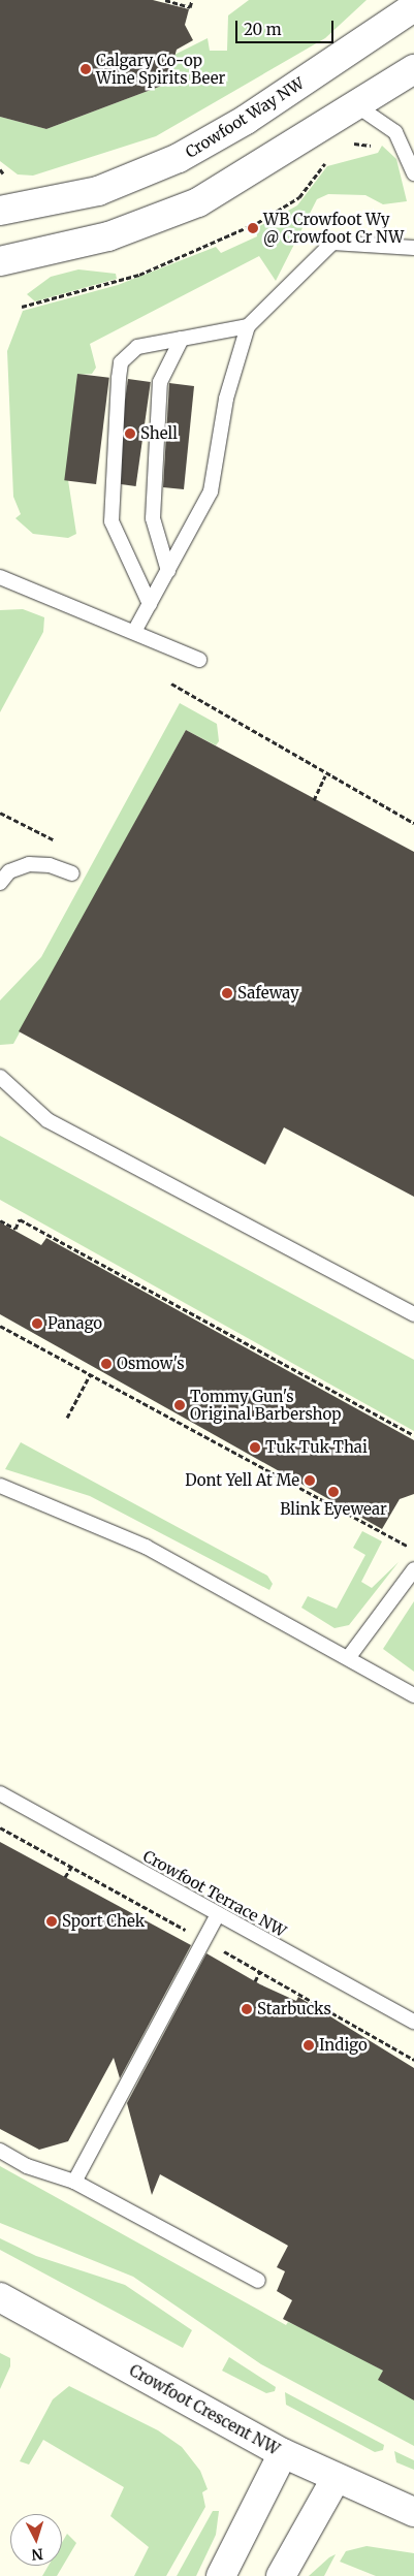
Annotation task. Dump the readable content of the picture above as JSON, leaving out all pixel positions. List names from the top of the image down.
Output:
{
  "streets": {
    "street": ["Crowfoot Way NW", "Crowfoot Crescent NW"],
    "lane": ["Crowfoot Terrace NW"]
  },
  "places": [
    "Calgary Co-op Wine Spirits Beer",
    "WB Crowfoot Wy @ Crowfoot Cr NW",
    "Shell",
    "Safeway",
    "Panago",
    "Osmow's",
    "Tommy Gun's Original Barbershop",
    "Tuk Tuk Thai",
    "Dont Yell At Me",
    "Blink Eyewear",
    "Sport Chek",
    "Starbucks",
    "Indigo"
  ],
  "scale_bar": "20 m",
  "north": "bottom"
}
